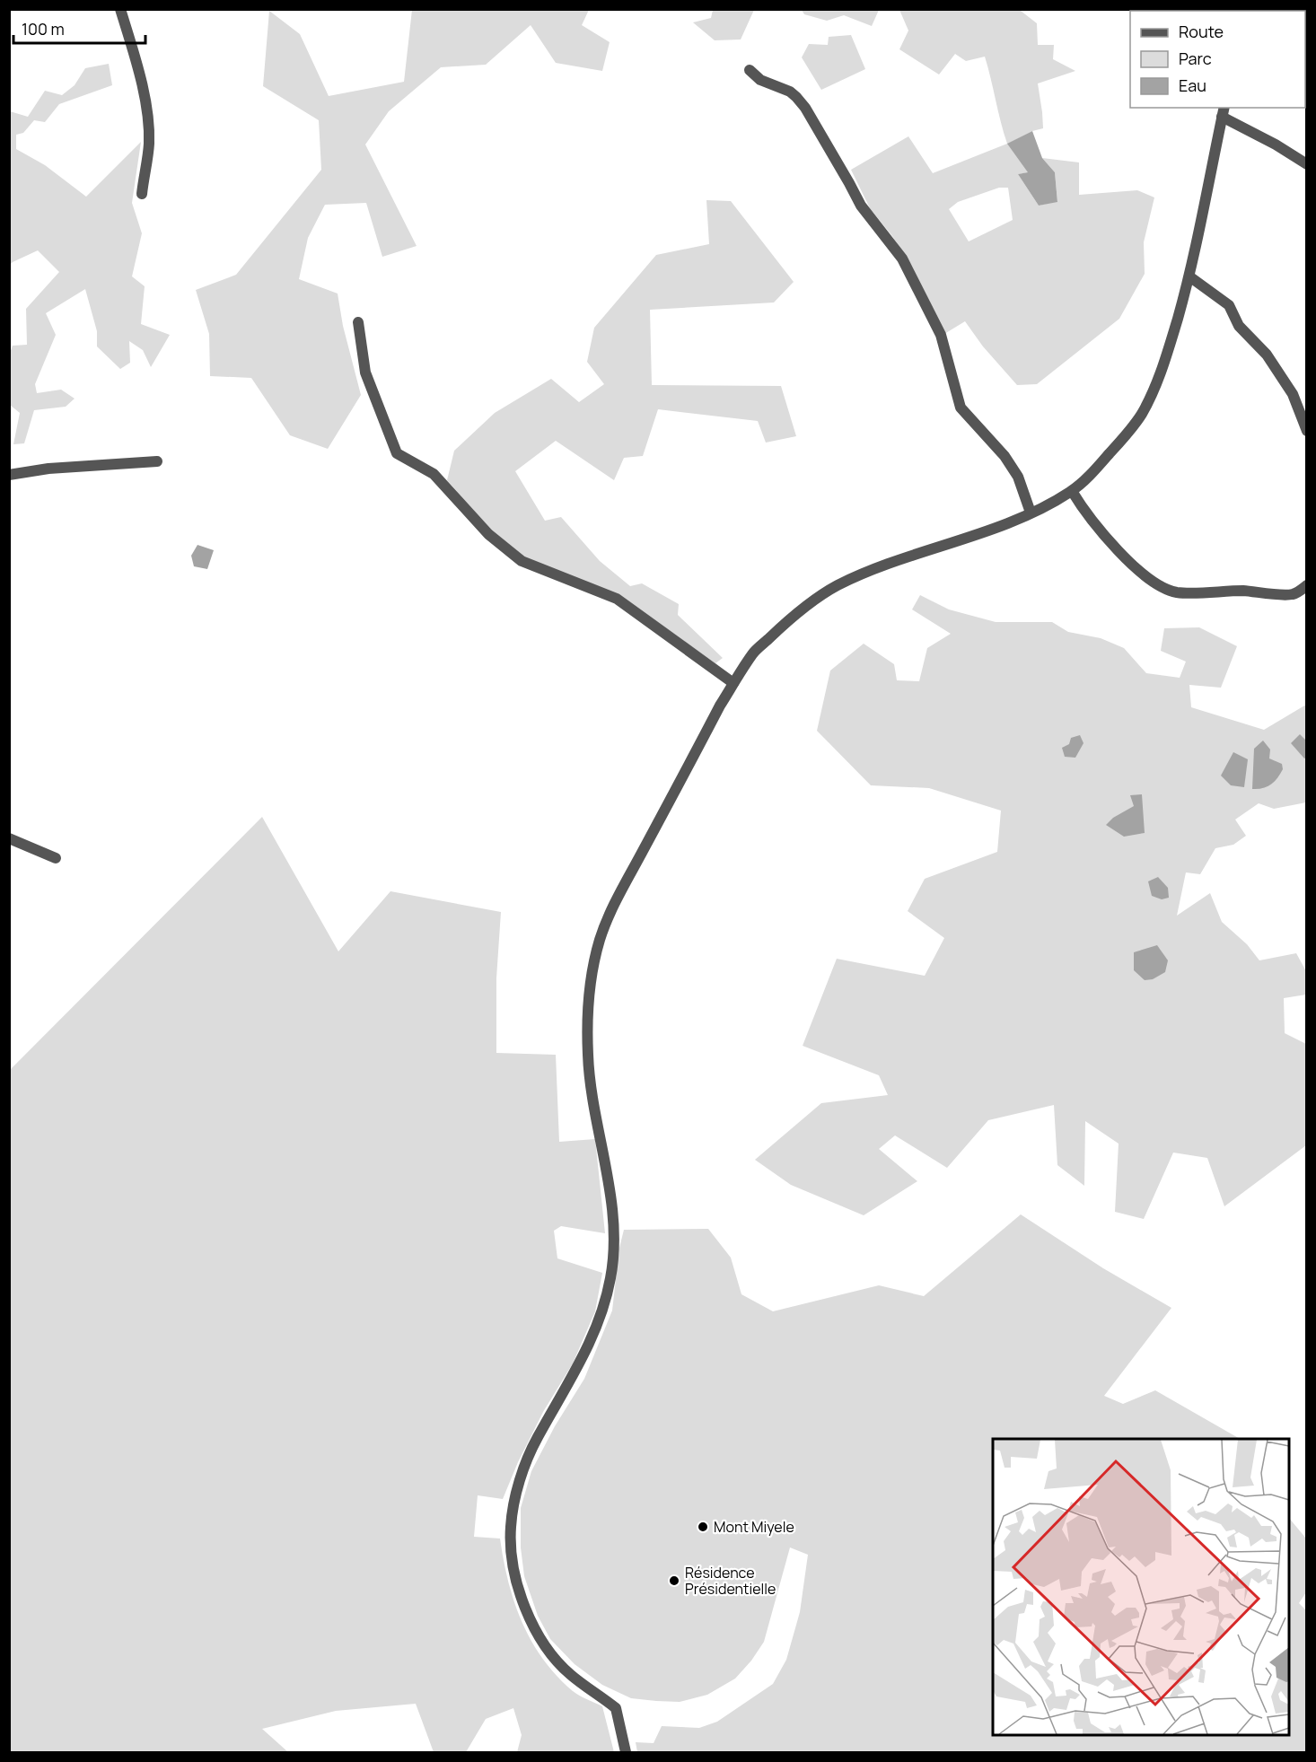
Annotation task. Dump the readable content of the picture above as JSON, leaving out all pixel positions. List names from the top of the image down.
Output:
{
  "places": ["Mont Miyele", "Résidence Présidentielle"],
  "legend": ["Route", "Parc", "Eau"],
  "scale_bar": "100 m"
}
